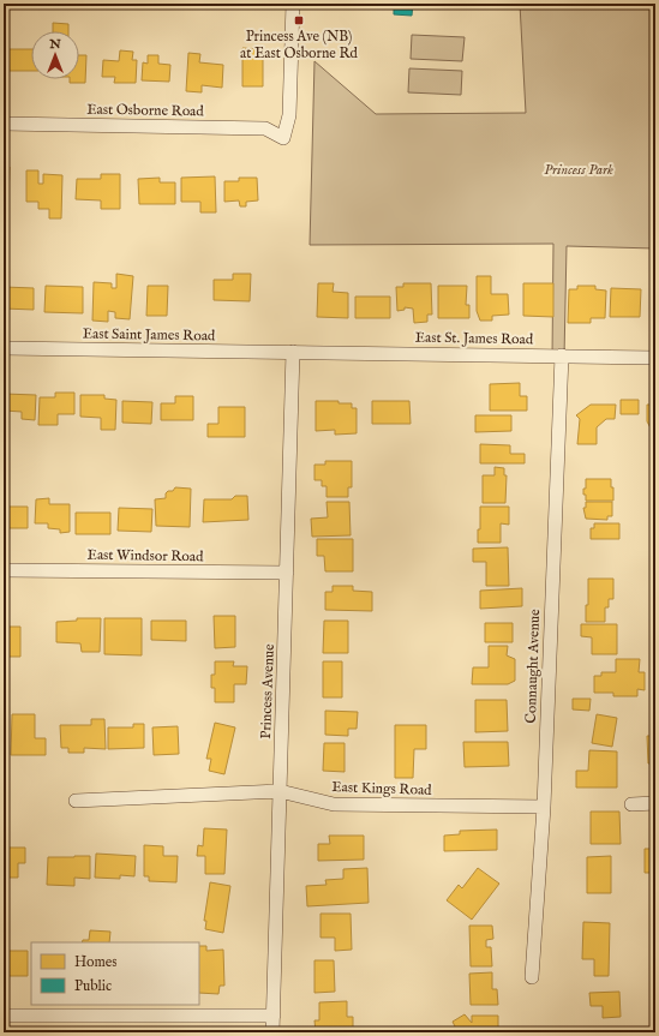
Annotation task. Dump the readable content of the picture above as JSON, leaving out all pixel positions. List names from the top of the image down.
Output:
{
  "streets": {
    "street": [
      "East Osborne Road",
      "East Saint James Road",
      "East St. James Road",
      "East Windsor Road",
      "Connaught Avenue",
      "Princess Avenue",
      "East Kings Road"
    ]
  },
  "crossings": [
    ["East Saint James Road", "East St. James Road"],
    ["East Saint James Road", "Princess Avenue"],
    ["East St. James Road", "Connaught Avenue"],
    ["East St. James Road", "Princess Avenue"],
    ["East Windsor Road", "Princess Avenue"],
    ["Connaught Avenue", "East Kings Road"],
    ["Princess Avenue", "East Kings Road"]
  ],
  "parks": ["Princess Park"],
  "places": {
    "transit": ["Princess Ave (NB) at East Osborne Rd"]
  },
  "legend": ["Homes", "Public"],
  "north": "top"
}
